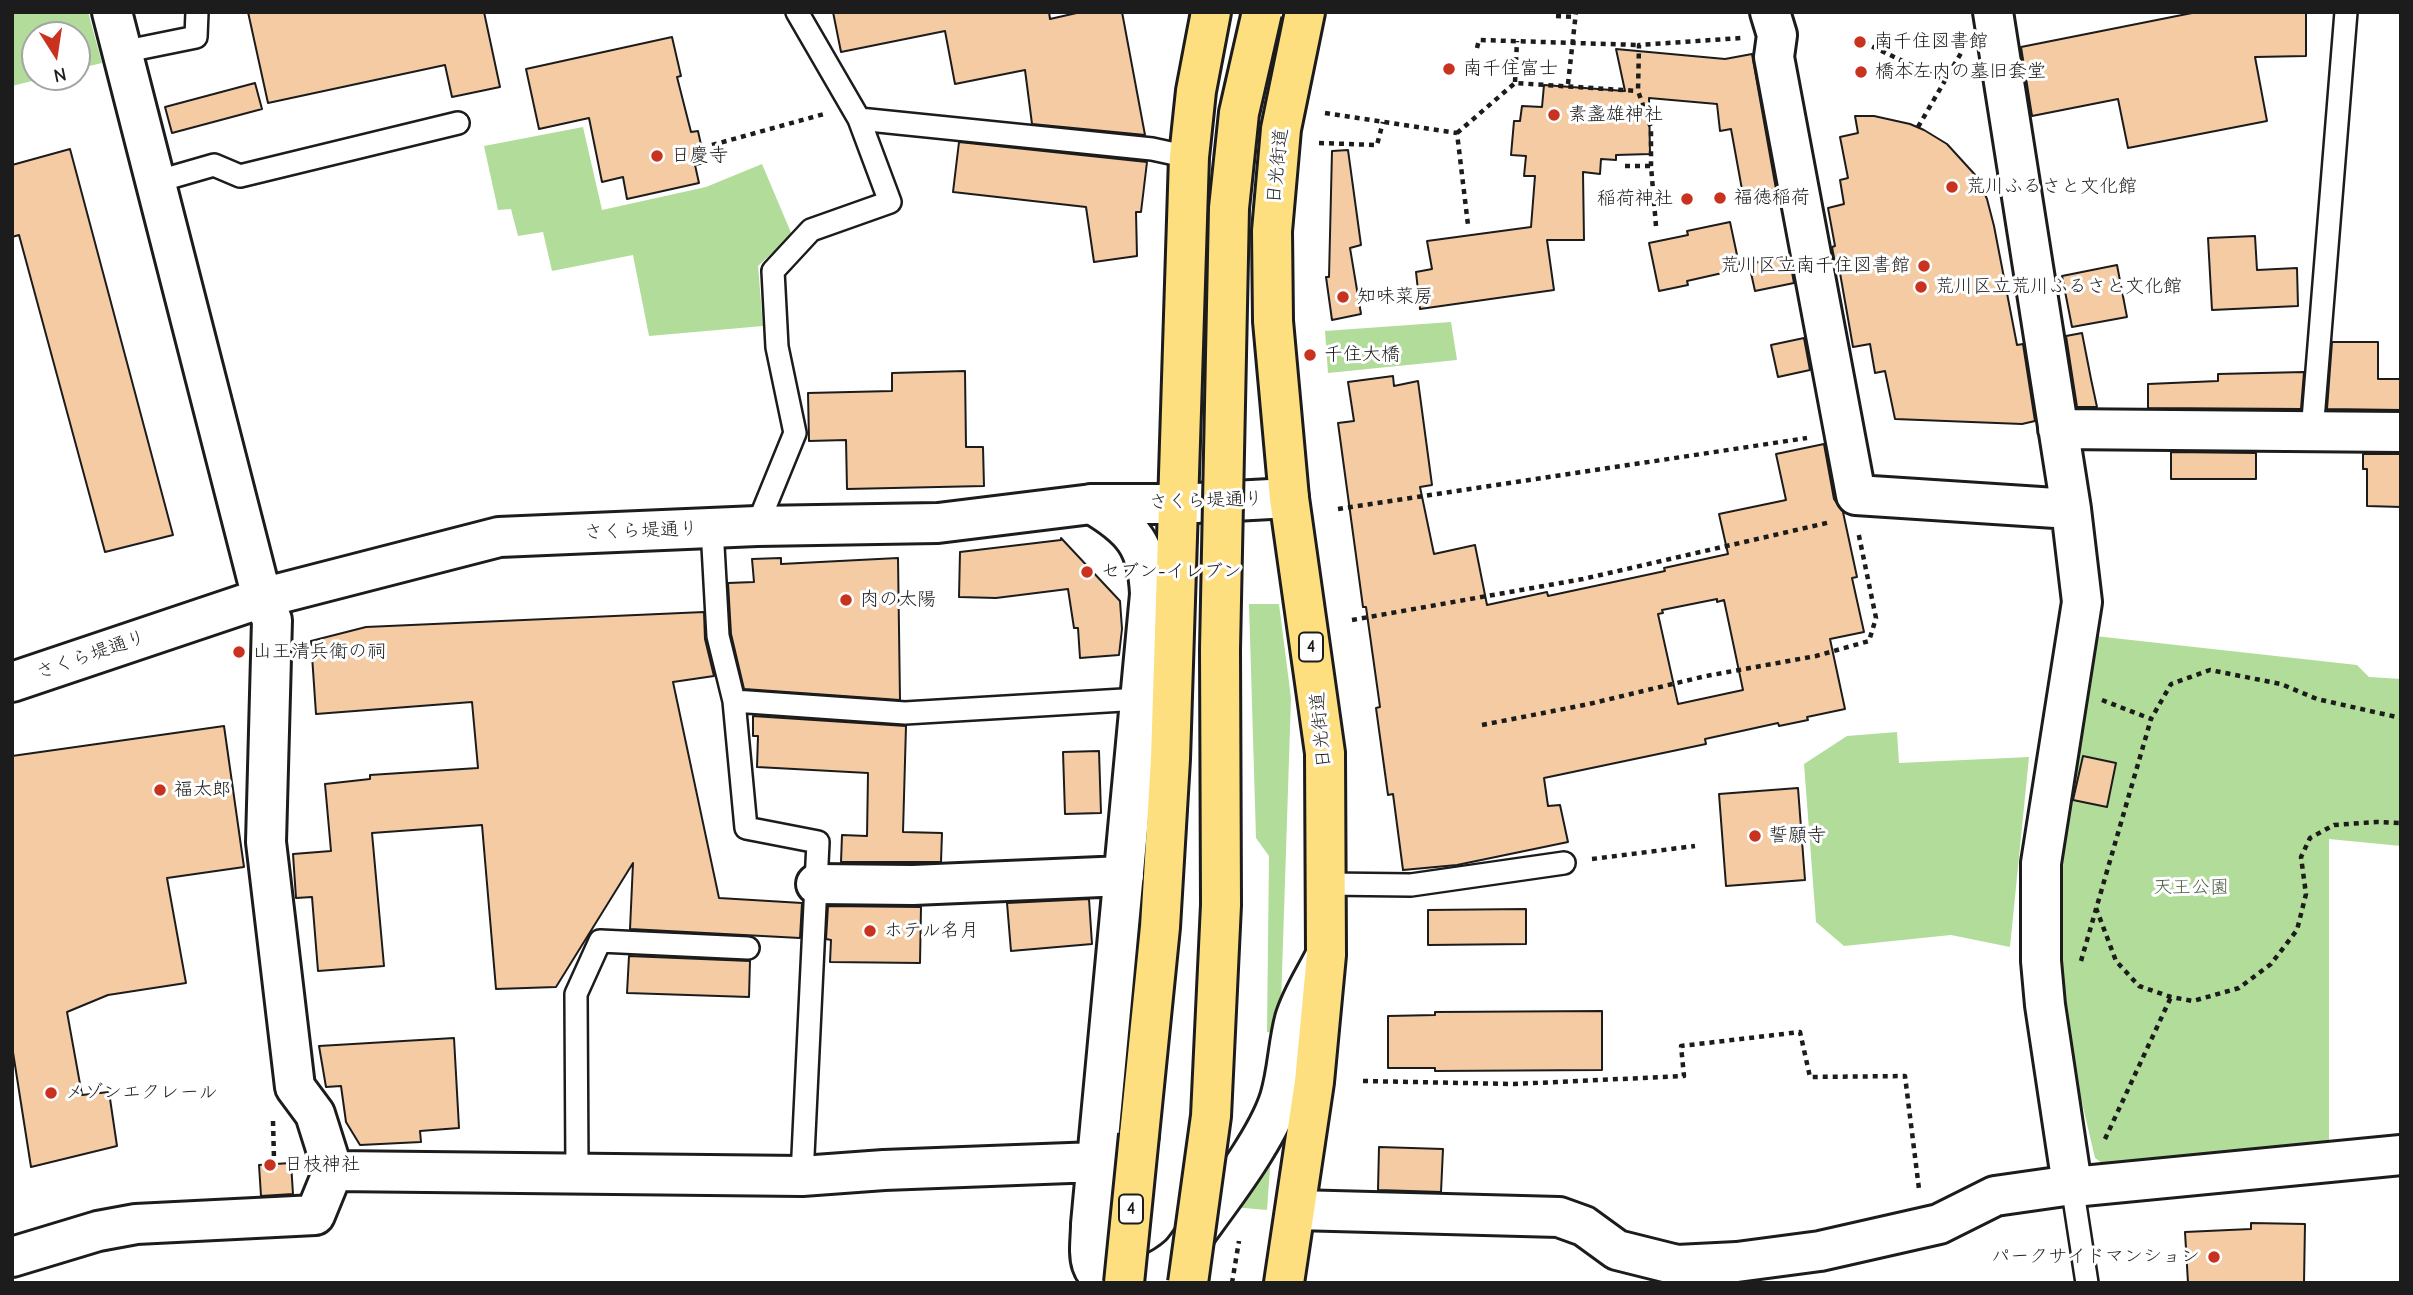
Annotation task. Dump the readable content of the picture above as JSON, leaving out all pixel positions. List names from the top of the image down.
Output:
{
  "streets": {
    "highway": ["日光街道", "4"],
    "street": ["さくら堤通り"]
  },
  "crossings": [
    ["日光街道", "さくら堤通り"],
    ["さくら堤通り", "4"]
  ],
  "parks": ["天王公園"],
  "places": [
    "南千住図書館",
    "南千住富士",
    "橋本左内の墓旧套堂",
    "素盞雄神社",
    "日慶寺",
    "荒川ふるさと文化館",
    "福徳稲荷",
    "稲荷神社",
    "荒川区立南千住図書館",
    "荒川区立荒川ふるさと文化館",
    "知味菜房",
    "千住大橋",
    "セブン-イレブン",
    "肉の太陽",
    "山王清兵衛の祠",
    "福太郎",
    "誓願寺",
    "ホテル名月",
    "メゾンエクレール",
    "日枝神社",
    "パークサイドマンション"
  ],
  "north": "bottom"
}
